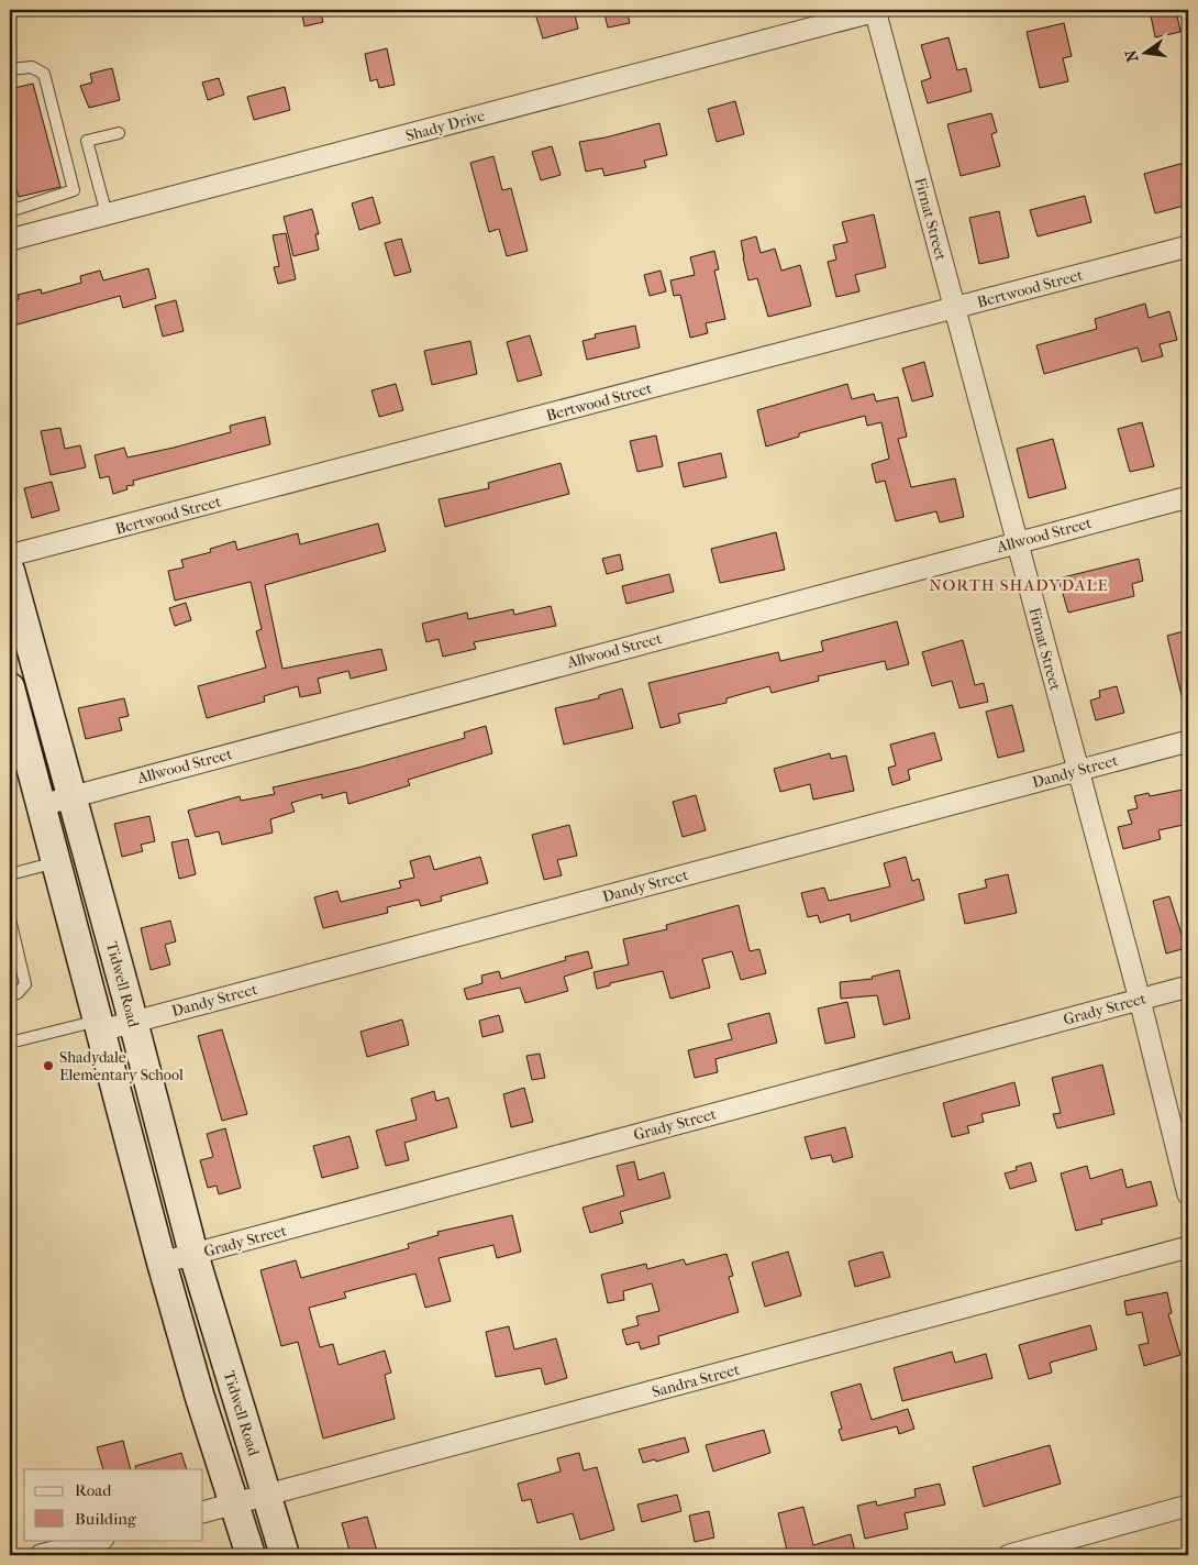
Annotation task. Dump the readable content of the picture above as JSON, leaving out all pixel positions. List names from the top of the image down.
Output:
{
  "streets": {
    "main road": ["Tidwell Road"],
    "street": [
      "Shady Drive",
      "Firnat Street",
      "Bertwood Street",
      "Allwood Street",
      "Dandy Street",
      "Grady Street",
      "Sandra Street"
    ]
  },
  "crossings": [
    ["Shady Drive", "Firnat Street"],
    ["Firnat Street", "Bertwood Street"],
    ["Firnat Street", "Allwood Street"],
    ["Firnat Street", "Dandy Street"],
    ["Firnat Street", "Grady Street"],
    ["Allwood Street", "Tidwell Road"],
    ["Dandy Street", "Tidwell Road"],
    ["Tidwell Road", "Grady Street"],
    ["Tidwell Road", "Sandra Street"]
  ],
  "districts": ["NORTH SHADYDALE"],
  "places": ["Shadydale Elementary School"],
  "legend": ["Road", "Building"],
  "north": "left"
}
